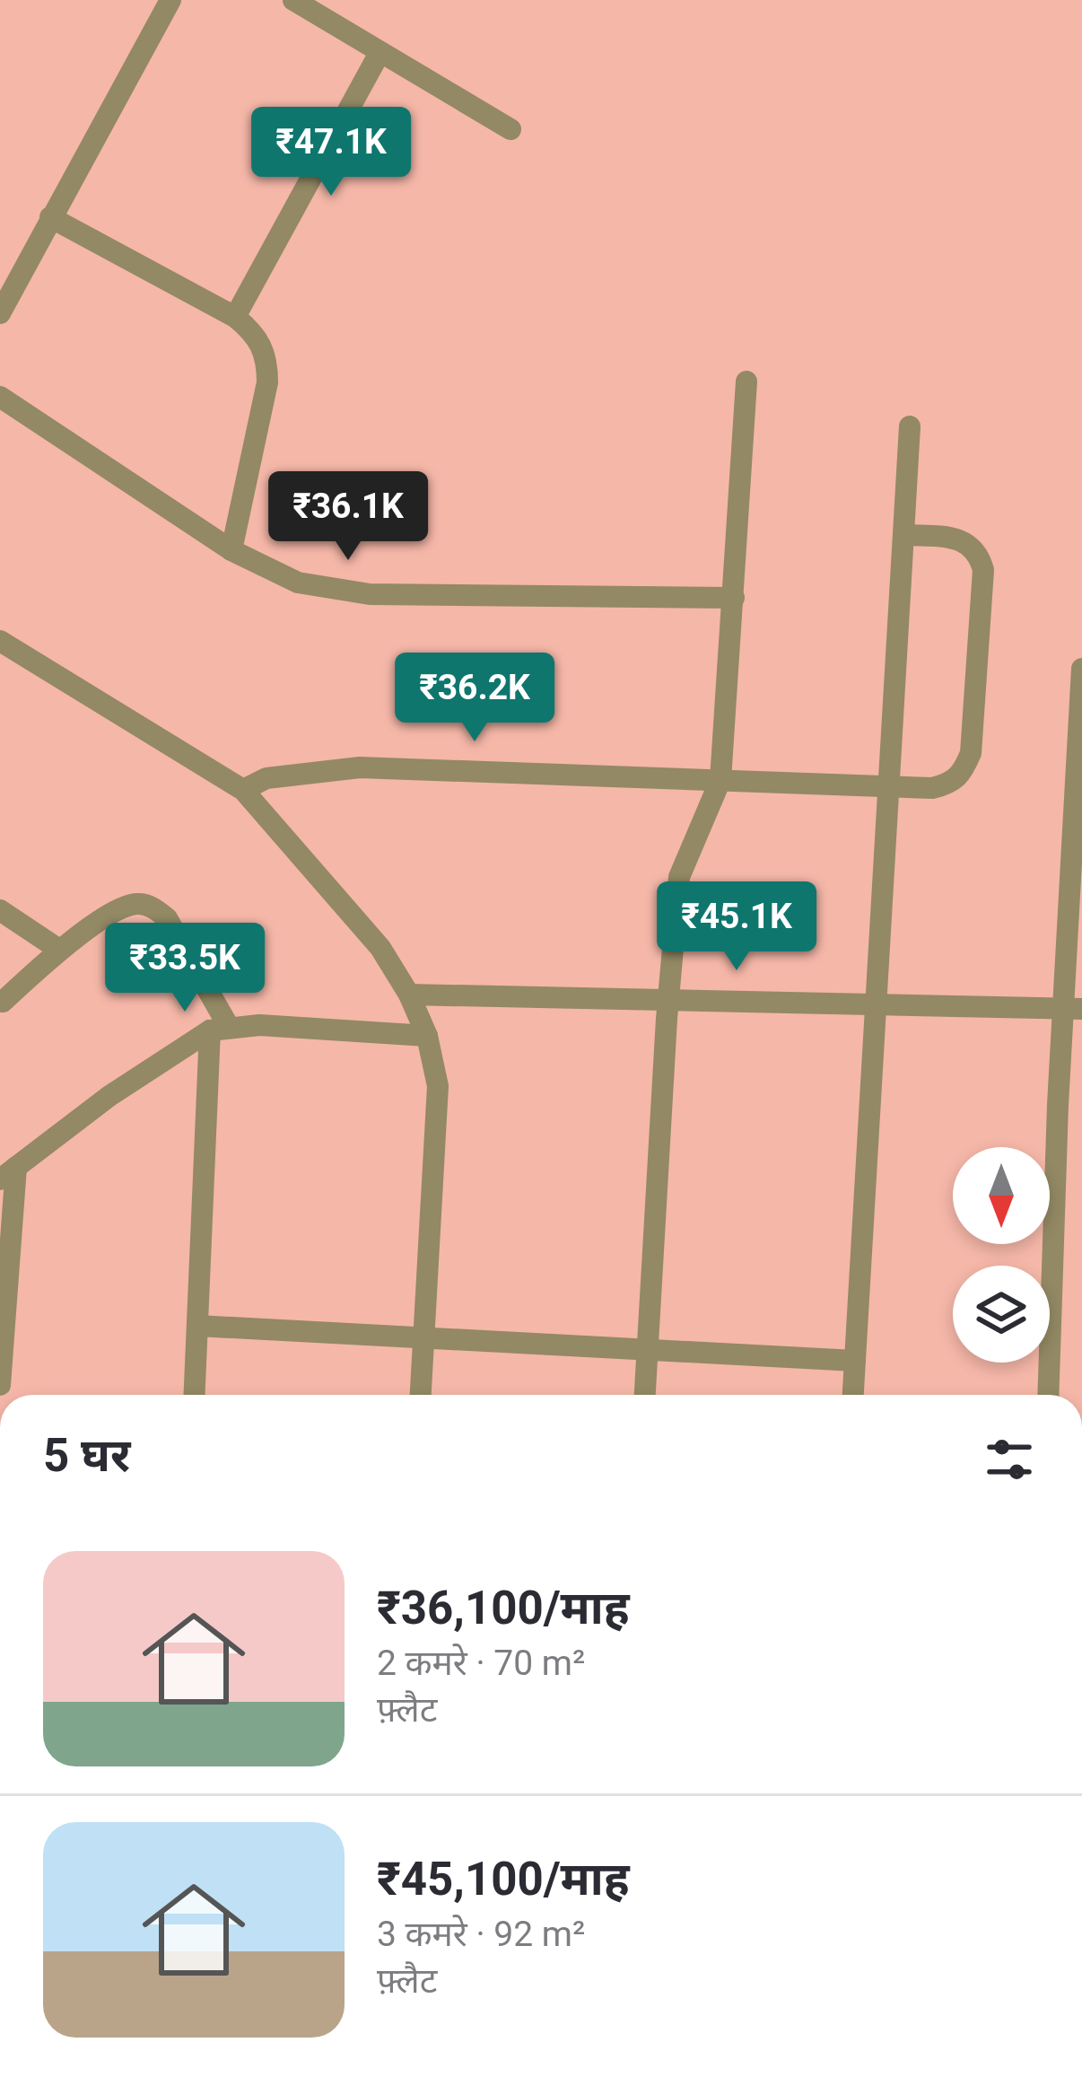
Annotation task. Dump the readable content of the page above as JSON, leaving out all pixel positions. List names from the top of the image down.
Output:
{
  "north": "bottom",
  "page": {
    "price": [
      "₹47.1K",
      "₹36.1K",
      "₹36.2K",
      "₹45.1K",
      "₹33.5K"
    ],
    "heading": "5 घर",
    "list": [
      {
        "name": "₹36,100/माह",
        "note": "2 कमरे · 70 m² · फ़्लैट"
      },
      {
        "name": "₹45,100/माह",
        "note": "3 कमरे · 92 m² · फ़्लैट"
      }
    ]
  }
}
